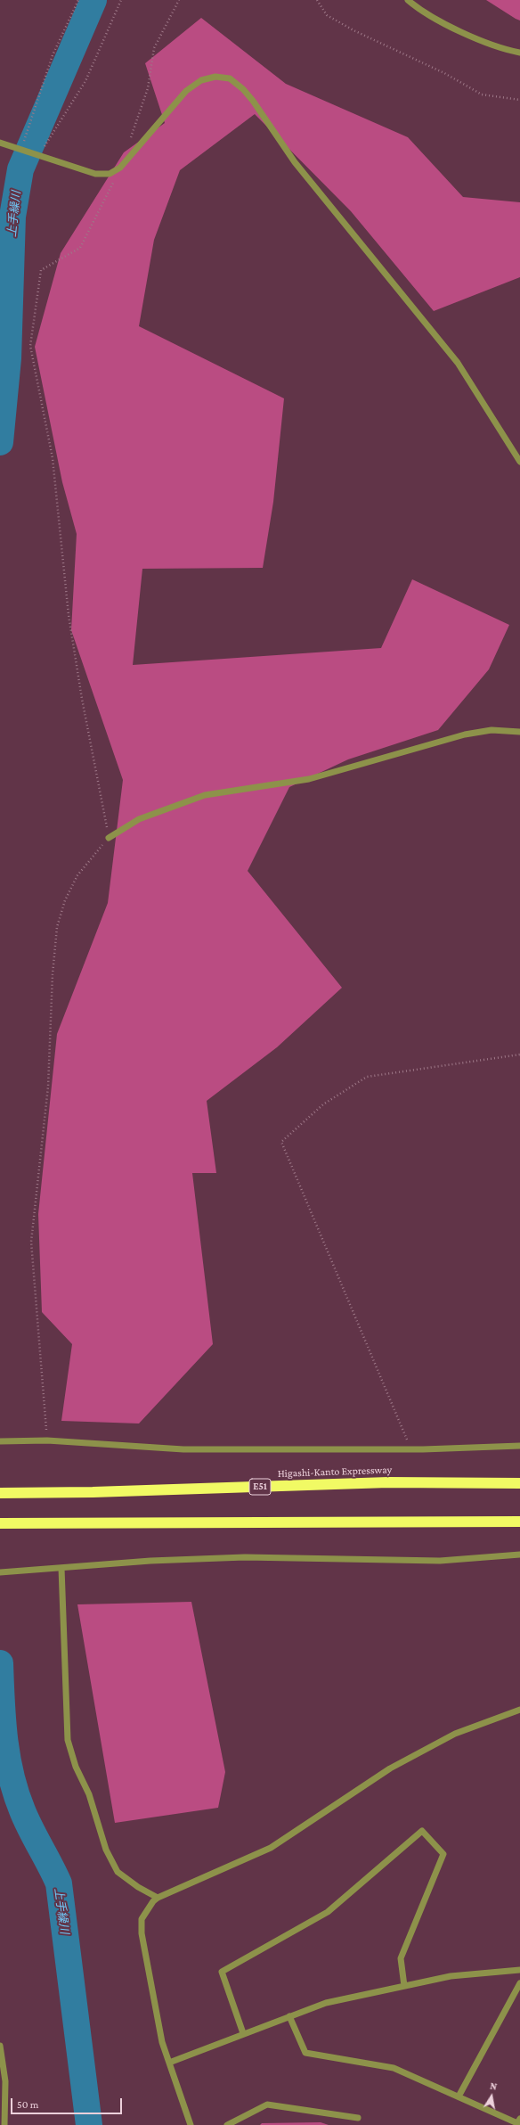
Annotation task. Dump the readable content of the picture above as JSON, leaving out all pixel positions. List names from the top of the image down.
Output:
{
  "streets": {
    "highway": ["Higashi-Kanto Expressway", "E51"]
  },
  "water": ["上手繰川"],
  "scale_bar": "50 m",
  "north": "top"
}
